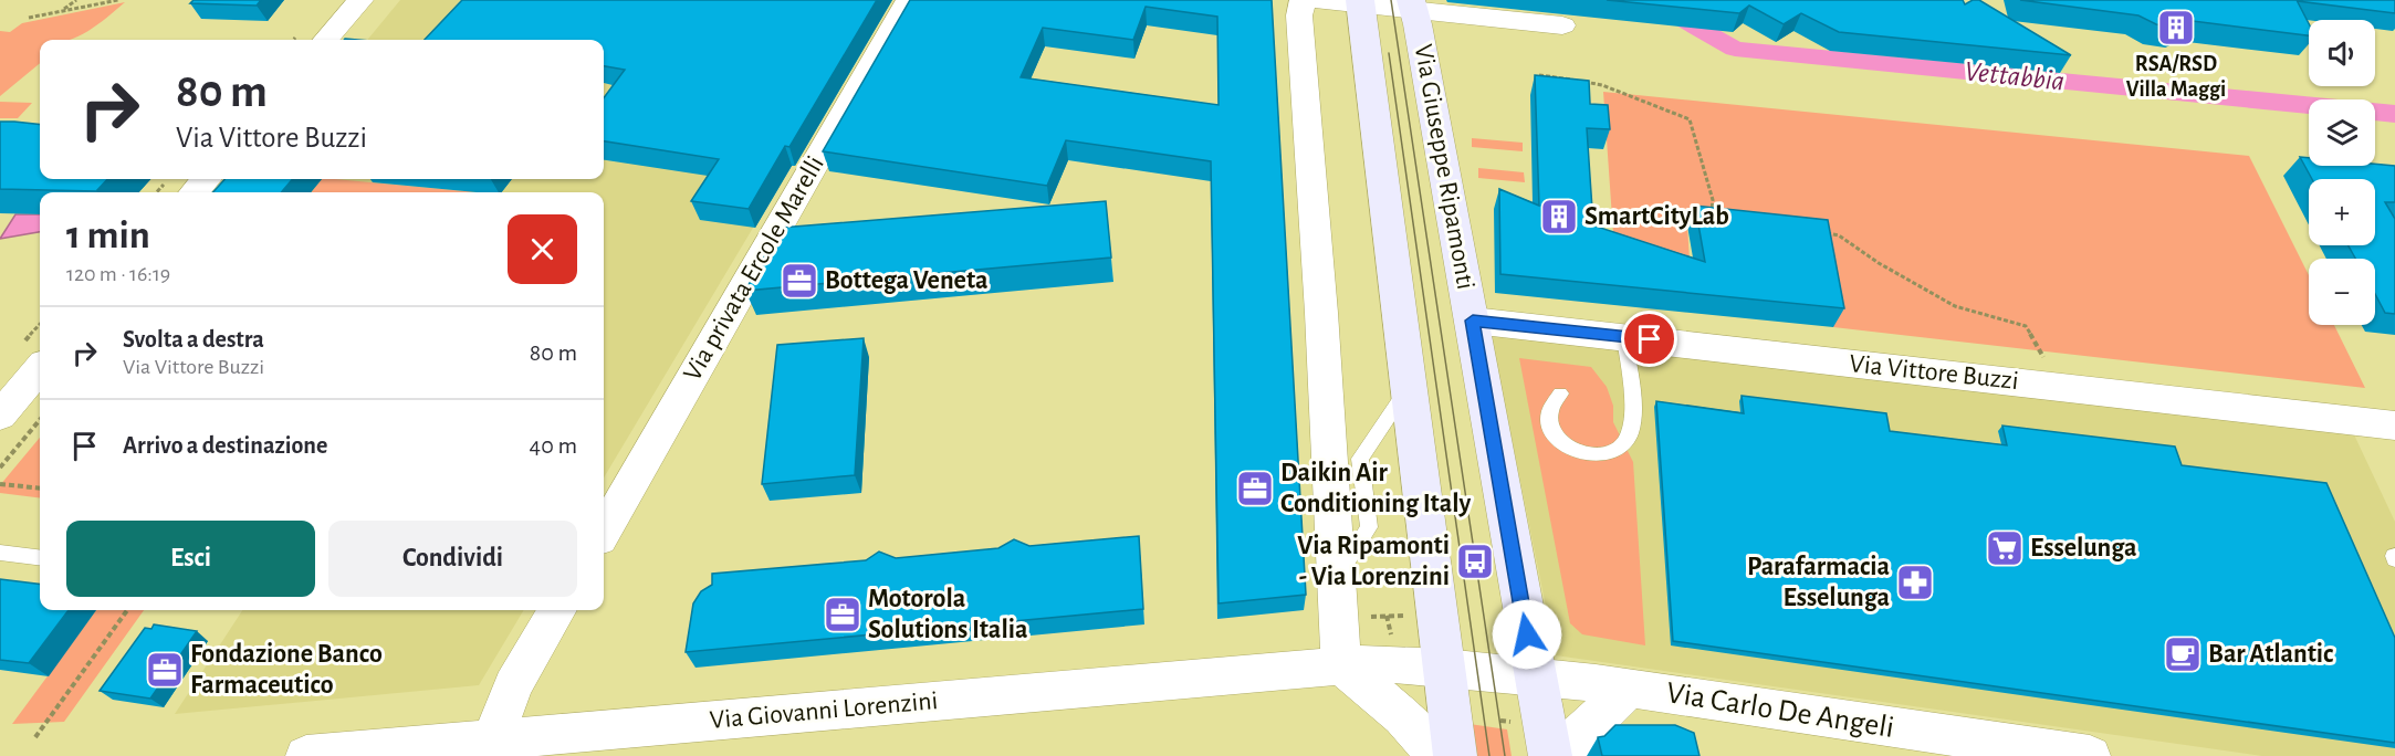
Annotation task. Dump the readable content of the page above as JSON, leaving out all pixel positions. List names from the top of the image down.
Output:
{
  "streets": {
    "street": [
      "Via Giuseppe Ripamonti",
      "Via privata Ercole Marelli",
      "Via Vittore Buzzi",
      "Via Giovanni Lorenzini",
      "Via Carlo De Angeli"
    ]
  },
  "crossings": [
    ["Via Giuseppe Ripamonti", "Via Vittore Buzzi"],
    ["Via Giuseppe Ripamonti", "Via Carlo De Angeli"]
  ],
  "water": ["Vettabbia"],
  "places": {
    "building": ["RSA/RSD Villa Maggi", "SmartCityLab"],
    "office": [
      "Bottega Veneta",
      "Daikin Air Conditioning Italy",
      "Motorola Solutions Italia",
      "Fondazione Banco Farmaceutico"
    ],
    "supermarket": ["Esselunga"],
    "bus stop": ["Via Ripamonti - Via Lorenzini"],
    "pharmacy": ["Parafarmacia Esselunga"],
    "cafe": ["Bar Atlantic"]
  },
  "page": {
    "map_buttons": ["+", "−"],
    "turn": ["80 m", "Via Vittore Buzzi"],
    "heading": ["1 min", "120 m · 16:19"],
    "list": [
      {
        "name": "Svolta a destra",
        "note": "Via Vittore Buzzi",
        "value": "80 m"
      },
      {
        "name": "Arrivo a destinazione",
        "value": "40 m"
      }
    ],
    "buttons": ["Esci", "Condividi"]
  }
}
